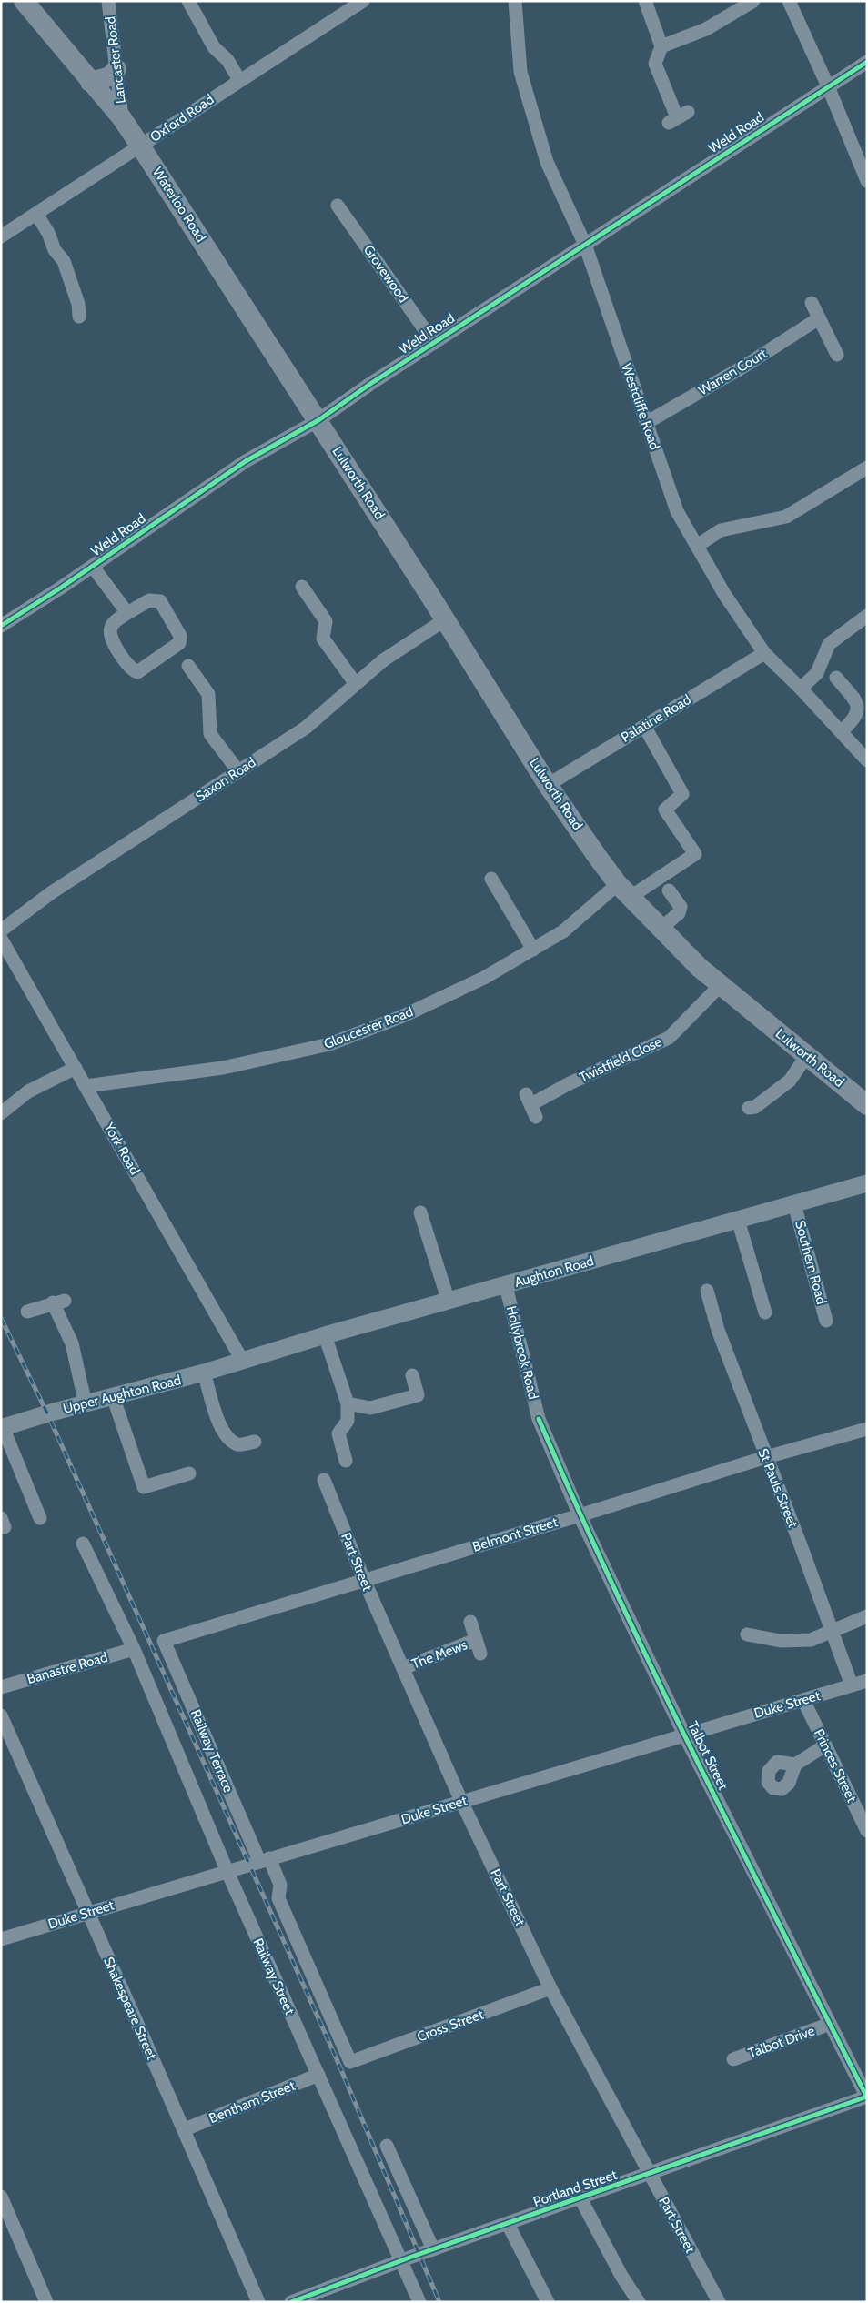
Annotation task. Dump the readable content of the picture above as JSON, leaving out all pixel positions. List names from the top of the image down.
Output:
{
  "streets": {
    "highway": ["Waterloo Road", "Lulworth Road"],
    "main road": ["Aughton Road", "Upper Aughton Road"],
    "street": [
      "Lancaster Road",
      "Oxford Road",
      "Weld Road",
      "Grovewood",
      "Warren Court",
      "Westcliffe Road",
      "Palatine Road",
      "Saxon Road",
      "Gloucester Road",
      "Twistfield Close",
      "York Road",
      "Southern Road",
      "Hollybrook Road",
      "St Pauls Street",
      "Belmont Street",
      "Part Street",
      "The Mews",
      "Banastre Road",
      "Duke Street",
      "Railway Terrace",
      "Talbot Street",
      "Princes Street",
      "Railway Street",
      "Shakespeare Street",
      "Cross Street",
      "Talbot Drive",
      "Bentham Street",
      "Portland Street"
    ]
  },
  "crossings": [
    ["Lancaster Road", "Waterloo Road"],
    ["Oxford Road", "Waterloo Road"],
    ["Weld Road", "Waterloo Road"],
    ["Weld Road", "Grovewood"],
    ["Weld Road", "Westcliffe Road"],
    ["Weld Road", "Lulworth Road"],
    ["Waterloo Road", "Lulworth Road"],
    ["Warren Court", "Westcliffe Road"],
    ["Westcliffe Road", "Palatine Road"],
    ["Lulworth Road", "Palatine Road"],
    ["Lulworth Road", "Saxon Road"],
    ["Lulworth Road", "Gloucester Road"],
    ["Lulworth Road", "Twistfield Close"],
    ["Palatine Road", "Gloucester Road"],
    ["Gloucester Road", "York Road"],
    ["York Road", "Aughton Road"],
    ["York Road", "Upper Aughton Road"],
    ["Southern Road", "Aughton Road"],
    ["Aughton Road", "Hollybrook Road"],
    ["Aughton Road", "Upper Aughton Road"],
    ["Hollybrook Road", "Talbot Street"],
    ["St Pauls Street", "Belmont Street"],
    ["St Pauls Street", "Duke Street"],
    ["Belmont Street", "Part Street"],
    ["Belmont Street", "Railway Terrace"],
    ["Belmont Street", "Talbot Street"],
    ["Part Street", "The Mews"],
    ["Part Street", "Duke Street"],
    ["Part Street", "Cross Street"],
    ["Part Street", "Portland Street"],
    ["Banastre Road", "Railway Street"],
    ["Duke Street", "Railway Terrace"],
    ["Duke Street", "Talbot Street"],
    ["Duke Street", "Princes Street"],
    ["Duke Street", "Railway Street"],
    ["Duke Street", "Shakespeare Street"],
    ["Railway Terrace", "Cross Street"],
    ["Talbot Street", "Talbot Drive"],
    ["Talbot Street", "Portland Street"],
    ["Railway Street", "Bentham Street"],
    ["Railway Street", "Portland Street"],
    ["Shakespeare Street", "Bentham Street"]
  ]
}
